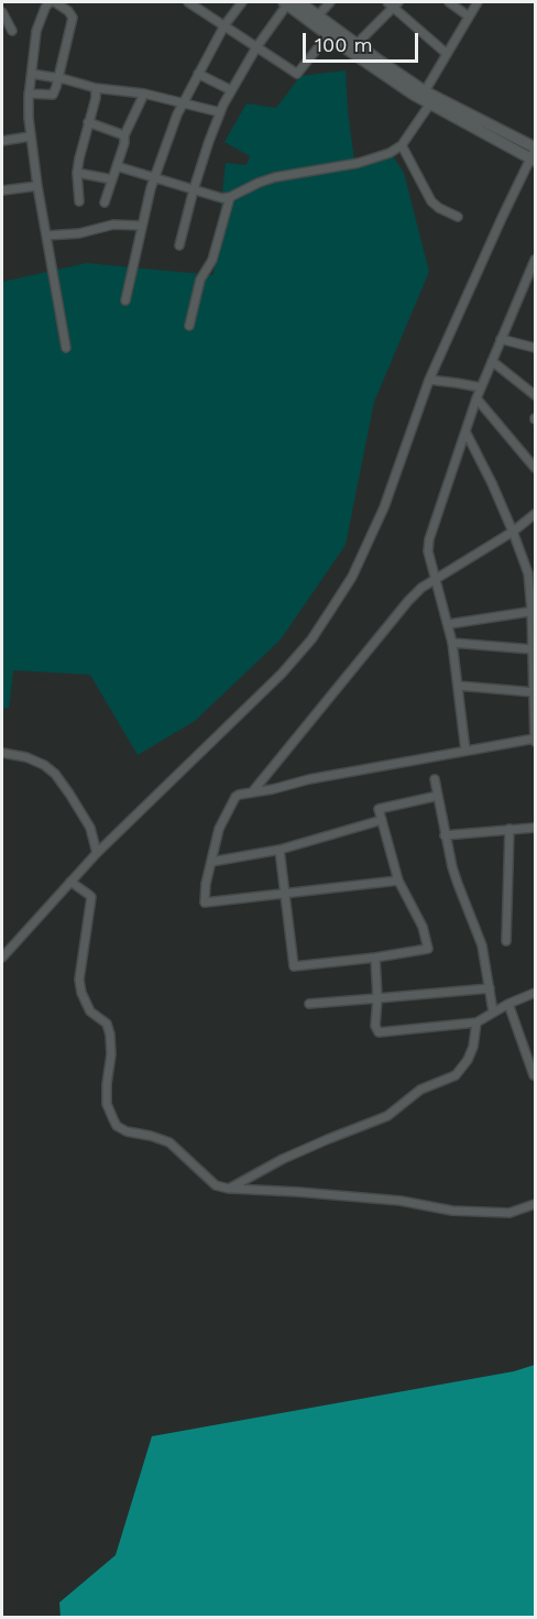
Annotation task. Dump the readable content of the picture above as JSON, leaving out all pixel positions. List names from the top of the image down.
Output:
{
  "scale_bar": "100 m"
}
